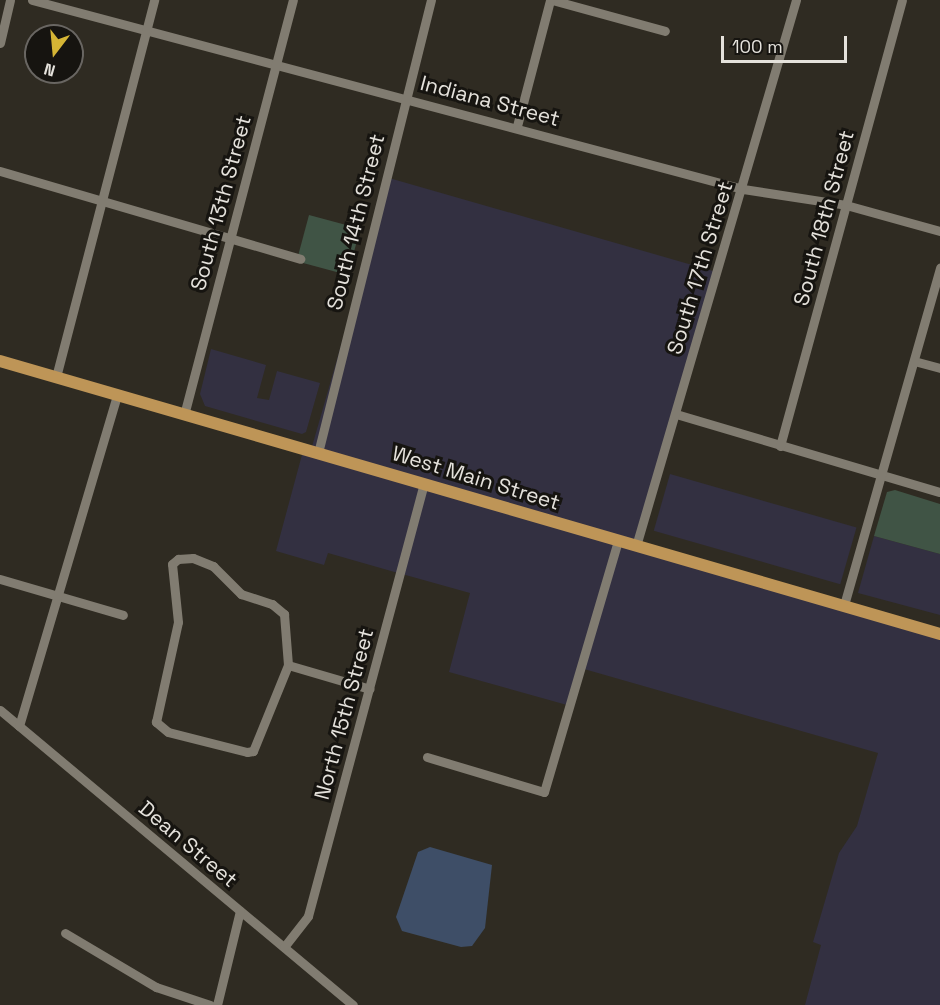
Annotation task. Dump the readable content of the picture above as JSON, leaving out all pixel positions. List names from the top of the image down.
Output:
{
  "streets": {
    "main road": ["West Main Street"],
    "street": [
      "Indiana Street",
      "South 13th Street",
      "South 18th Street",
      "South 14th Street",
      "South 17th Street",
      "North 15th Street",
      "Dean Street"
    ]
  },
  "crossings": [
    ["Indiana Street", "South 13th Street"],
    ["Indiana Street", "South 18th Street"],
    ["Indiana Street", "South 14th Street"],
    ["Indiana Street", "South 17th Street"],
    ["South 13th Street", "West Main Street"],
    ["South 14th Street", "West Main Street"],
    ["South 17th Street", "West Main Street"],
    ["West Main Street", "North 15th Street"],
    ["North 15th Street", "Dean Street"]
  ],
  "scale_bar": "100 m",
  "north": "bottom"
}
